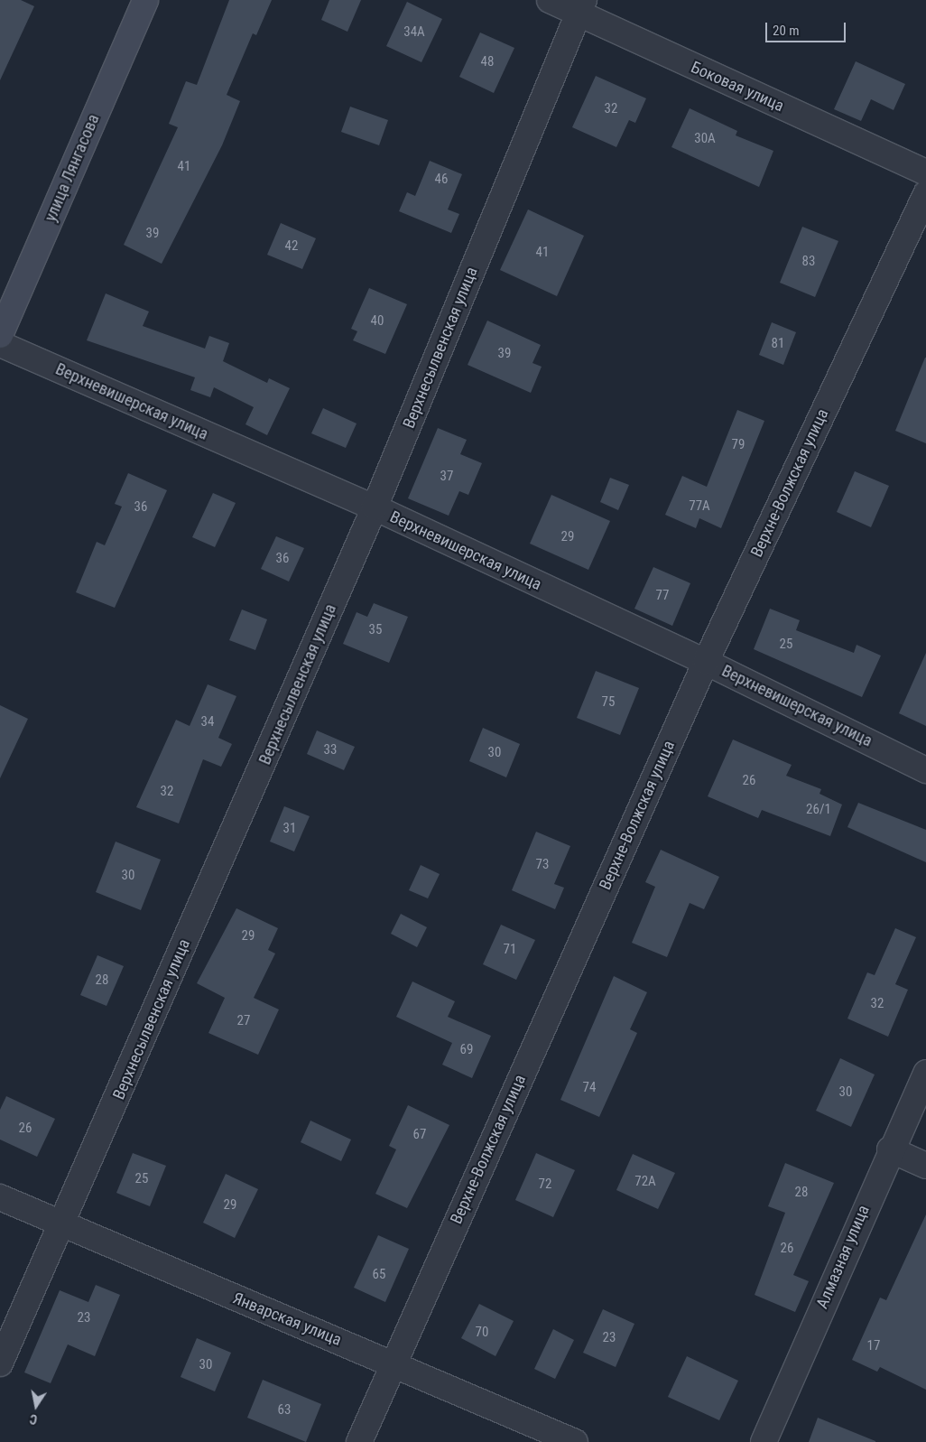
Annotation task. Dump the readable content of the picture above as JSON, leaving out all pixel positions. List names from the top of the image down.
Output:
{
  "streets": {
    "main road": ["улица Лянгасова"],
    "street": [
      "Боковая улица",
      "Верхнесылвенская улица",
      "Верхневишерская улица",
      "Верхне-Волжская улица",
      "Алмазная улица",
      "Январская улица"
    ]
  },
  "crossings": [
    ["Боковая улица", "Верхнесылвенская улица"],
    ["Верхнесылвенская улица", "Верхневишерская улица"],
    ["Верхнесылвенская улица", "Январская улица"],
    ["Верхневишерская улица", "Верхне-Волжская улица"],
    ["Верхне-Волжская улица", "Январская улица"]
  ],
  "house_numbers": [
    "34А",
    "48",
    "32",
    "30А",
    "41",
    "46",
    "39",
    "42",
    "41",
    "83",
    "40",
    "81",
    "39",
    "79",
    "37",
    "77А",
    "36",
    "29",
    "36",
    "77",
    "35",
    "25",
    "75",
    "34",
    "33",
    "30",
    "26",
    "32",
    "26/1",
    "31",
    "73",
    "30",
    "29",
    "71",
    "28",
    "32",
    "27",
    "69",
    "74",
    "30",
    "26",
    "67",
    "25",
    "72А",
    "72",
    "28",
    "29",
    "26",
    "65",
    "23",
    "70",
    "23",
    "17",
    "30",
    "63"
  ],
  "scale_bar": "20 m",
  "north": "bottom"
}
